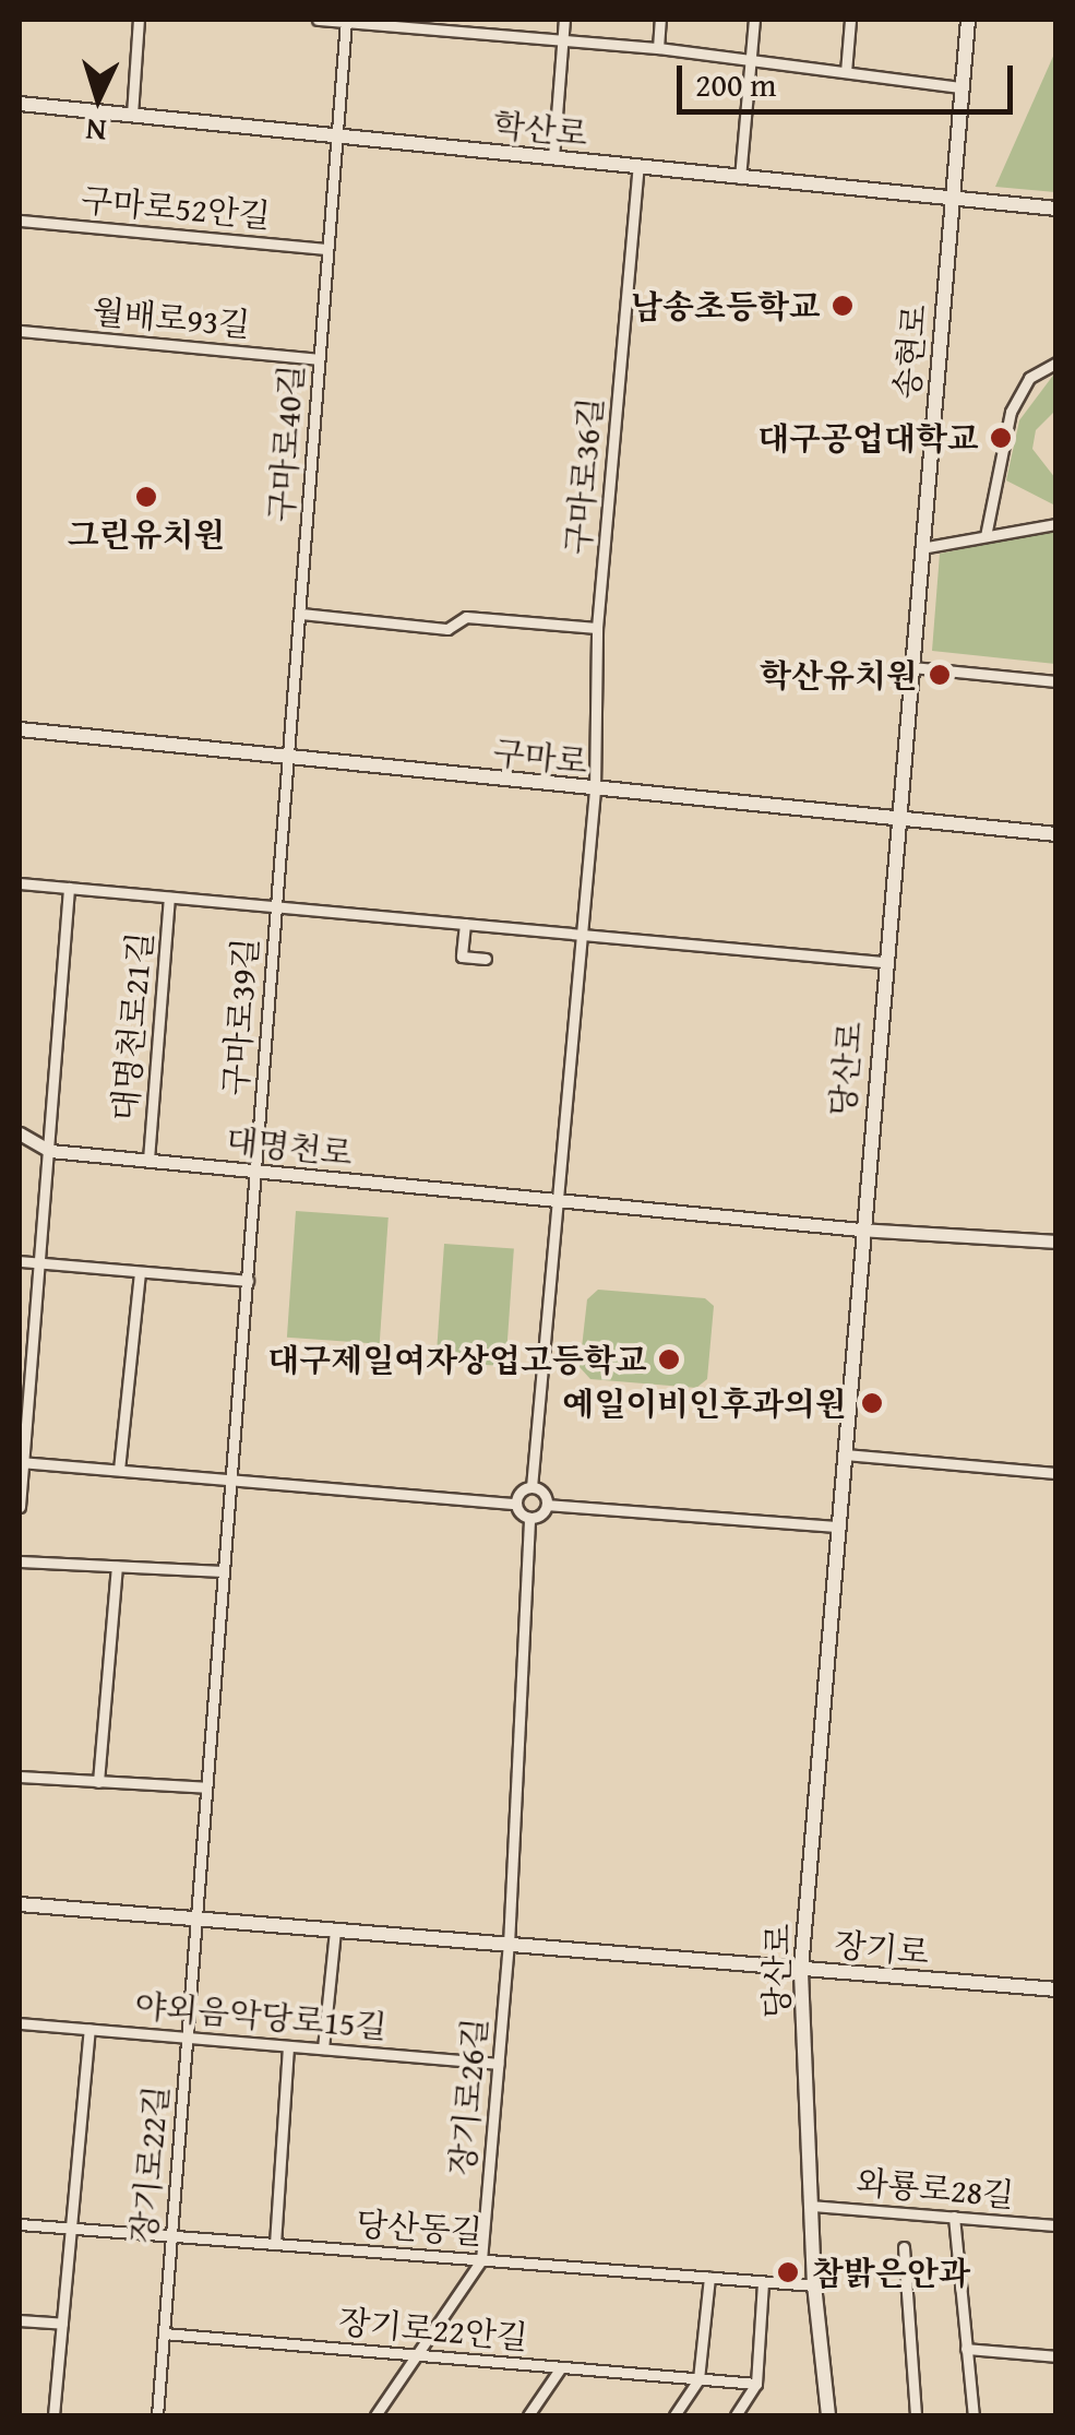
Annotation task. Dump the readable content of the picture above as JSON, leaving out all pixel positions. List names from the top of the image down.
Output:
{
  "streets": {
    "main road": [
      "학산로",
      "송현로",
      "구마로",
      "당산로",
      "장기로"
    ],
    "street": [
      "구마로52안길",
      "월배로93길",
      "구마로40길",
      "구마로36길",
      "구마로39길",
      "대명천로21길",
      "대명천로",
      "야외음악당로15길",
      "장기로26길",
      "장기로22길",
      "와룡로28길",
      "당산동길",
      "장기로22안길"
    ]
  },
  "crossings": [
    ["학산로", "송현로"],
    ["학산로", "구마로40길"],
    ["학산로", "구마로36길"],
    ["구마로52안길", "구마로40길"],
    ["월배로93길", "구마로40길"],
    ["송현로", "구마로"],
    ["송현로", "당산로"],
    ["구마로40길", "구마로"],
    ["구마로40길", "구마로39길"],
    ["구마로36길", "구마로"],
    ["구마로36길", "대명천로"],
    ["구마로", "구마로39길"],
    ["구마로", "당산로"],
    ["구마로39길", "대명천로"],
    ["구마로39길", "장기로"],
    ["구마로39길", "장기로22길"],
    ["대명천로21길", "대명천로"],
    ["당산로", "대명천로"],
    ["당산로", "장기로"],
    ["당산로", "와룡로28길"],
    ["당산로", "당산동길"],
    ["장기로", "장기로26길"],
    ["장기로", "장기로22길"],
    ["야외음악당로15길", "장기로26길"],
    ["야외음악당로15길", "장기로22길"],
    ["장기로26길", "당산동길"],
    ["장기로22길", "당산동길"],
    ["장기로22길", "장기로22안길"]
  ],
  "places": [
    "남송초등학교",
    "대구공업대학교",
    "그린유치원",
    "학산유치원",
    "대구제일여자상업고등학교",
    "예일이비인후과의원",
    "참밝은안과"
  ],
  "scale_bar": "200 m",
  "north": "bottom"
}
